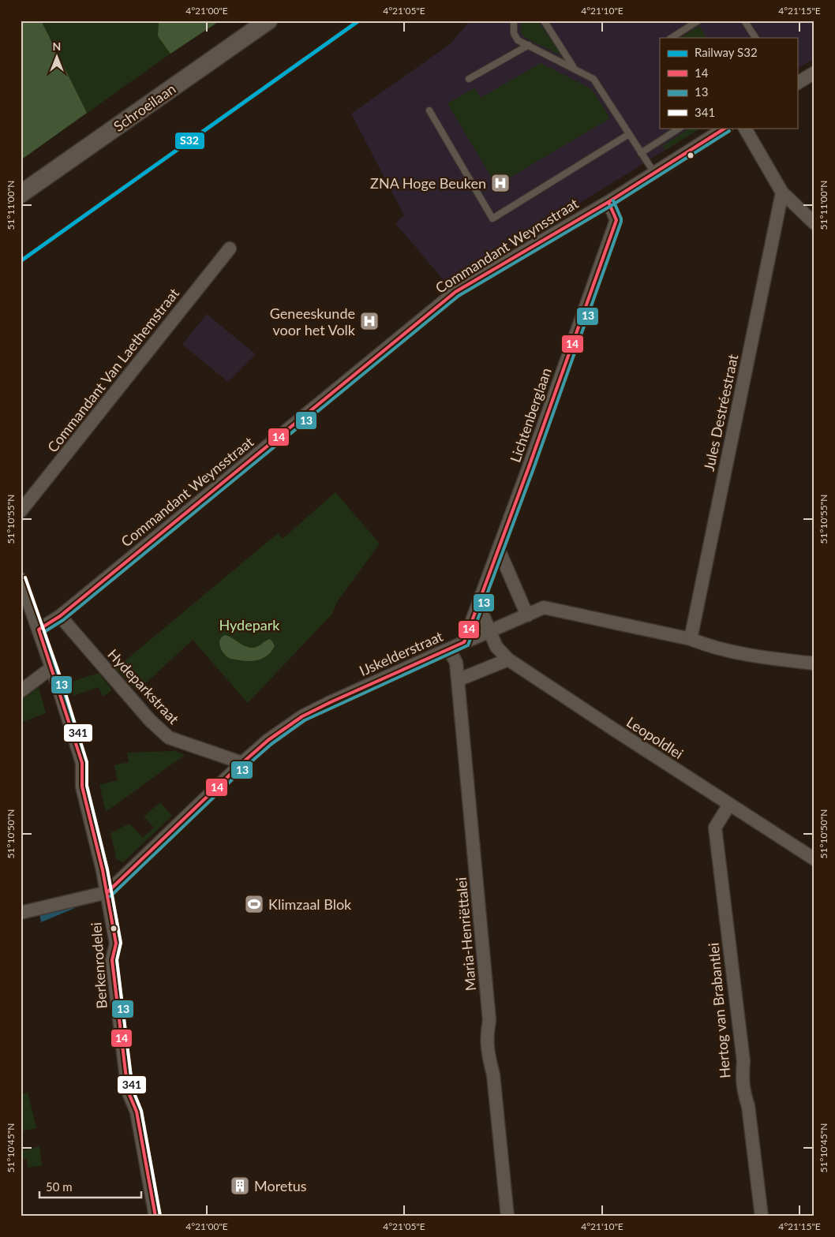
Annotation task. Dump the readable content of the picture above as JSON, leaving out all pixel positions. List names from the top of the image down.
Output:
{
  "streets": {
    "street": [
      "Schroeilaan",
      "Commandant Weynsstraat",
      "Commandant Van Laethemstraat",
      "Jules Destréestraat",
      "Lichtenberglaan",
      "IJskelderstraat",
      "Hydeparkstraat",
      "Leopoldlei",
      "Maria-Henriëttalei",
      "Berkenrodelei",
      "Hertog van Brabantlei"
    ]
  },
  "crossings": [
    ["Commandant Weynsstraat", "Lichtenberglaan"],
    ["Commandant Weynsstraat", "Hydeparkstraat"],
    ["Commandant Weynsstraat", "Berkenrodelei"],
    ["Jules Destréestraat", "IJskelderstraat"],
    ["Lichtenberglaan", "IJskelderstraat"],
    ["IJskelderstraat", "Hydeparkstraat"],
    ["IJskelderstraat", "Leopoldlei"],
    ["IJskelderstraat", "Maria-Henriëttalei"],
    ["IJskelderstraat", "Berkenrodelei"],
    ["Leopoldlei", "Hertog van Brabantlei"]
  ],
  "parks": ["Hydepark"],
  "places": {
    "hospital": ["ZNA Hoge Beuken", "Geneeskunde voor het Volk"],
    "sports": ["Klimzaal Blok"],
    "building": ["Moretus"]
  },
  "lines": [
    "rail line S32",
    "transit line 14",
    "transit line 13",
    "transit line 341"
  ],
  "legend": [
    "Railway S32",
    "14",
    "13",
    "341"
  ],
  "scale_bar": "50 m",
  "north": "top",
  "coordinates": [
    "4°21'00\"E",
    "4°21'05\"E",
    "4°21'10\"E",
    "4°21'15\"E",
    "51°11'00\"N",
    "51°10'55\"N",
    "51°10'50\"N",
    "51°10'45\"N"
  ]
}
